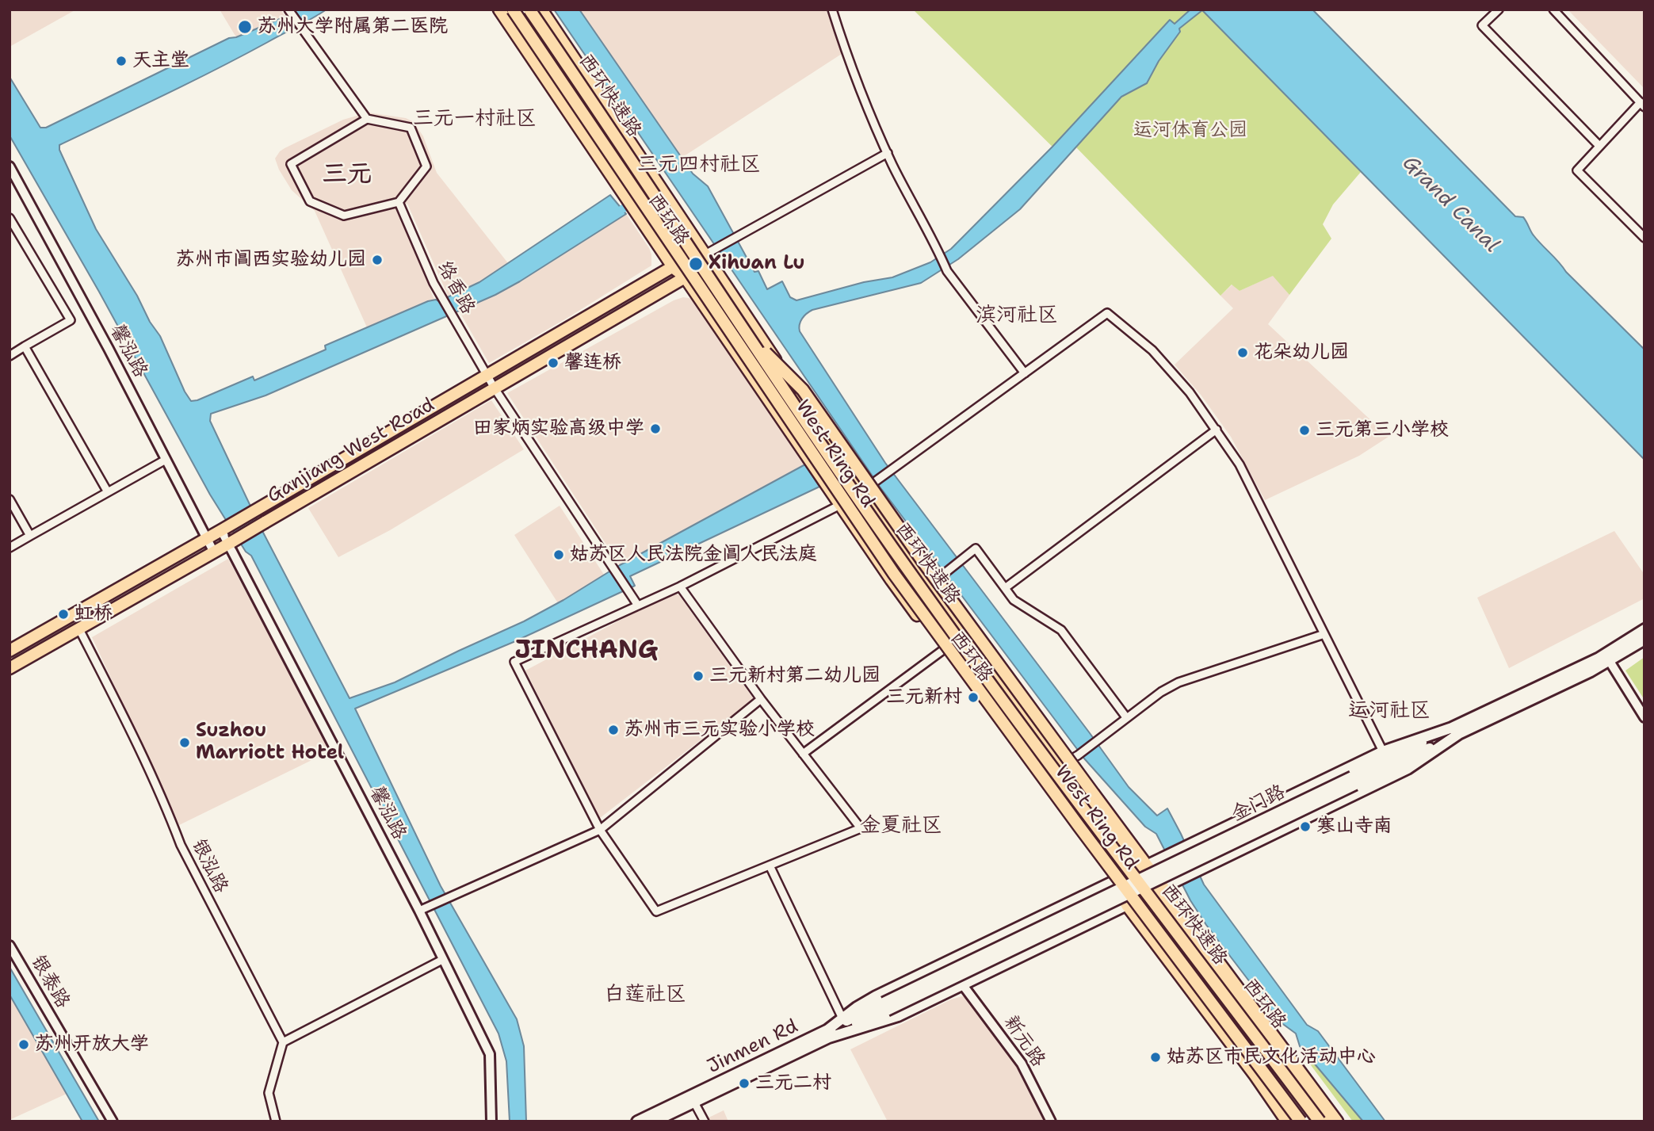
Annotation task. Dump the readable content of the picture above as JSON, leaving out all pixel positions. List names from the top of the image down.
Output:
{
  "streets": {
    "main road": [
      "西环快速路",
      "西环路",
      "Ganjiang West Road",
      "West Ring Rd",
      "金门路",
      "Jinmen Rd"
    ],
    "street": [
      "络香路",
      "馨泓路",
      "银泓路",
      "银泰路",
      "新元路"
    ]
  },
  "crossings": [
    ["西环路", "Ganjiang West Road"],
    ["络香路", "Ganjiang West Road"],
    ["馨泓路", "Ganjiang West Road"],
    ["Ganjiang West Road", "银泓路"],
    ["金门路", "Jinmen Rd"]
  ],
  "districts": [
    "三元一村社区",
    "三元四村社区",
    "三元",
    "滨河社区",
    "JINCHANG",
    "运河社区",
    "金夏社区",
    "白莲社区"
  ],
  "water": ["Grand Canal"],
  "parks": ["运河体育公园"],
  "places": [
    "苏州大学附属第二医院",
    "天主堂",
    "苏州市阊西实验幼儿园",
    "Xihuan Lu",
    "花朵幼儿园",
    "馨连桥",
    "田家炳实验高级中学",
    "三元第三小学校",
    "姑苏区人民法院金阊人民法庭",
    "虹桥",
    "三元新村第二幼儿园",
    "三元新村",
    "苏州市三元实验小学校",
    "Suzhou Marriott Hotel",
    "寒山寺南",
    "苏州开放大学",
    "姑苏区市民文化活动中心",
    "三元二村"
  ]
}
